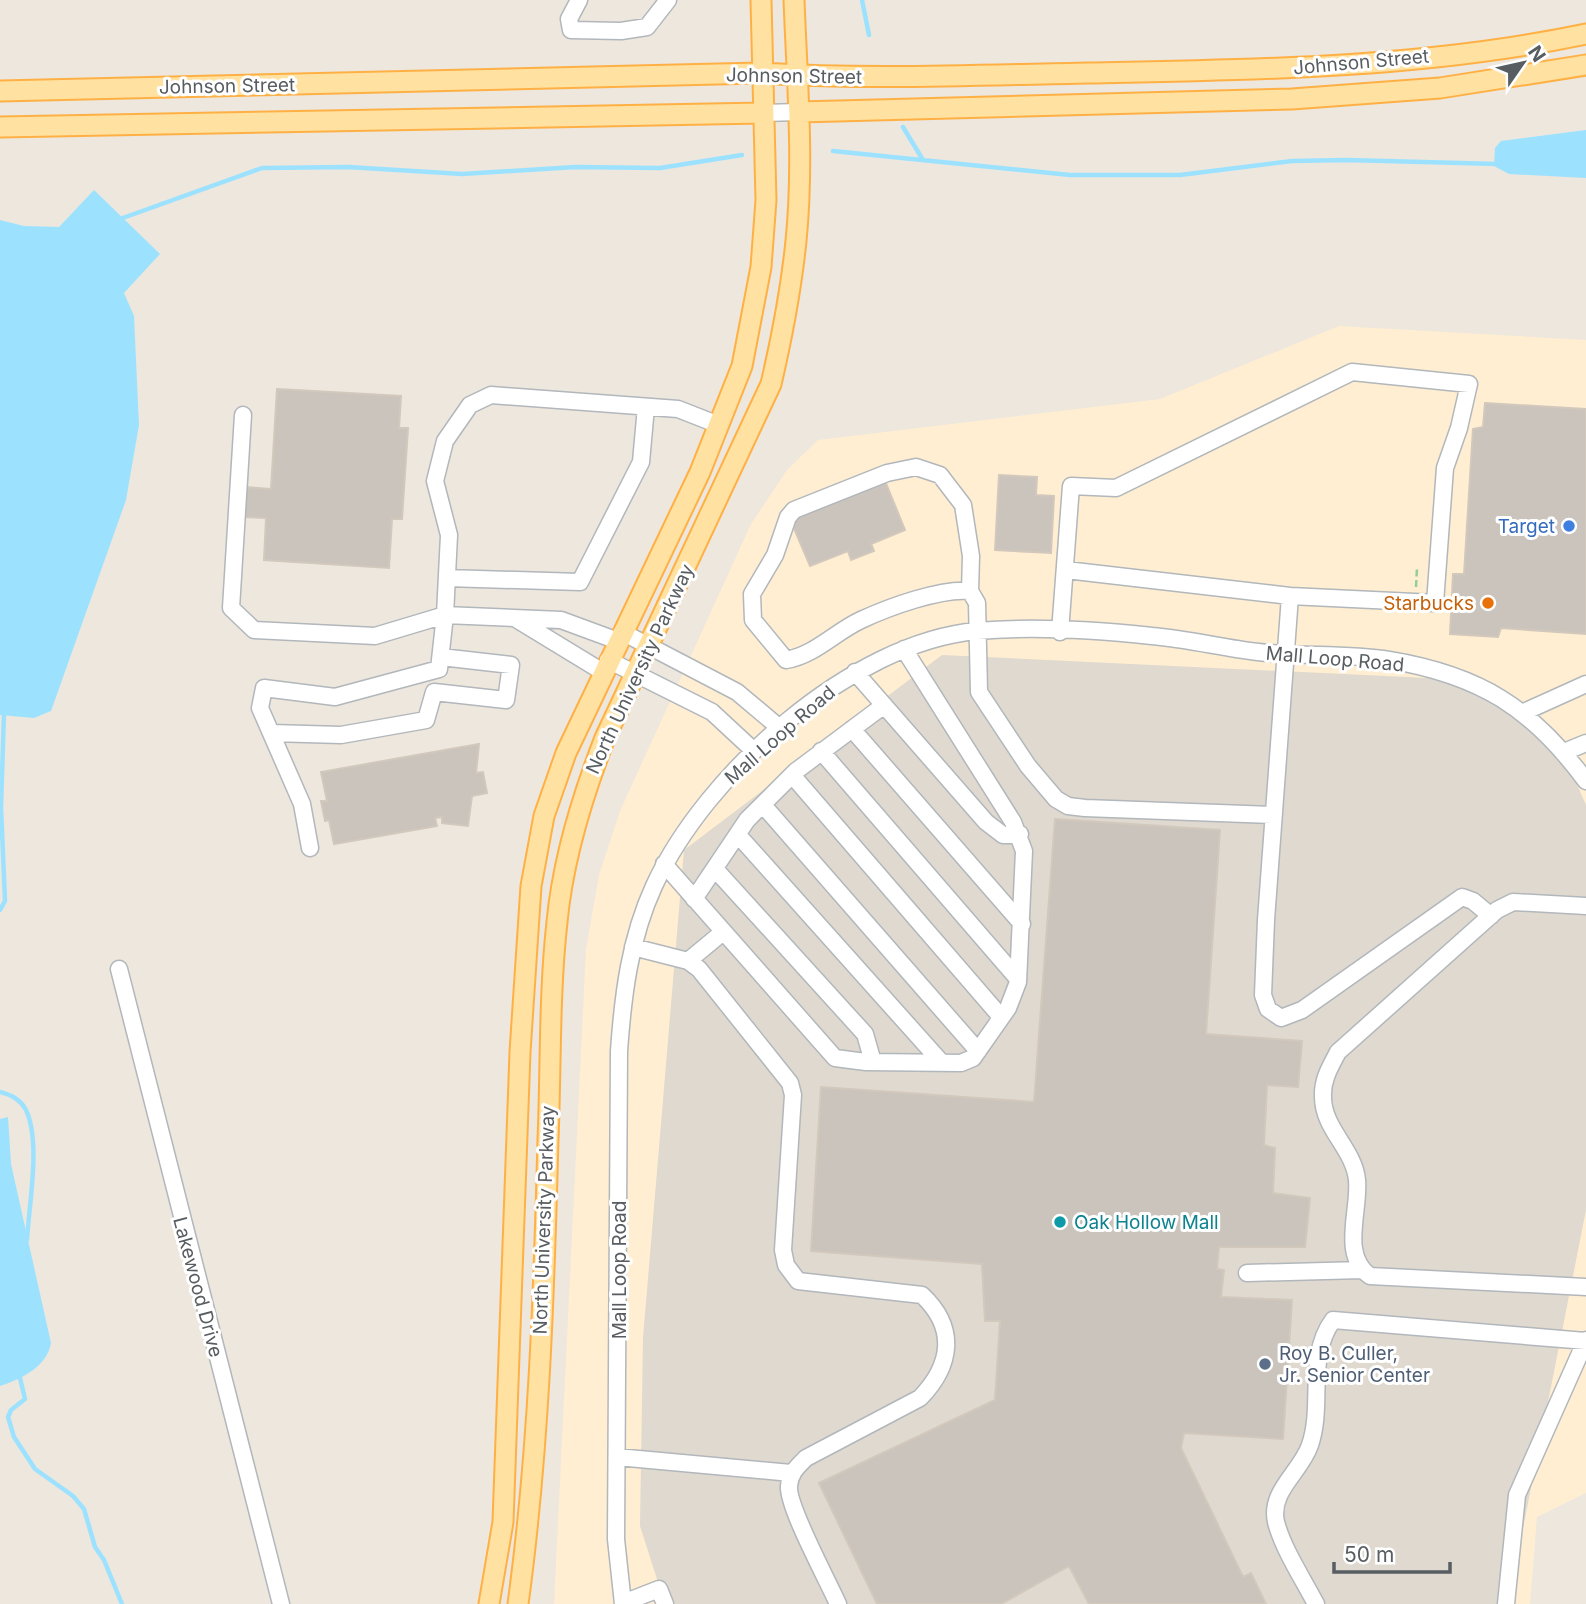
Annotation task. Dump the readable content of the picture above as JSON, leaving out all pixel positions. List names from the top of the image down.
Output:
{
  "streets": {
    "main road": ["Johnson Street", "North University Parkway"],
    "street": ["Mall Loop Road", "Lakewood Drive"]
  },
  "crossings": [
    ["Johnson Street", "North University Parkway"]
  ],
  "places": [
    "Target",
    "Starbucks",
    "Oak Hollow Mall",
    "Roy B. Culler, Jr. Senior Center"
  ],
  "scale_bar": "50 m",
  "north": "top right"
}
